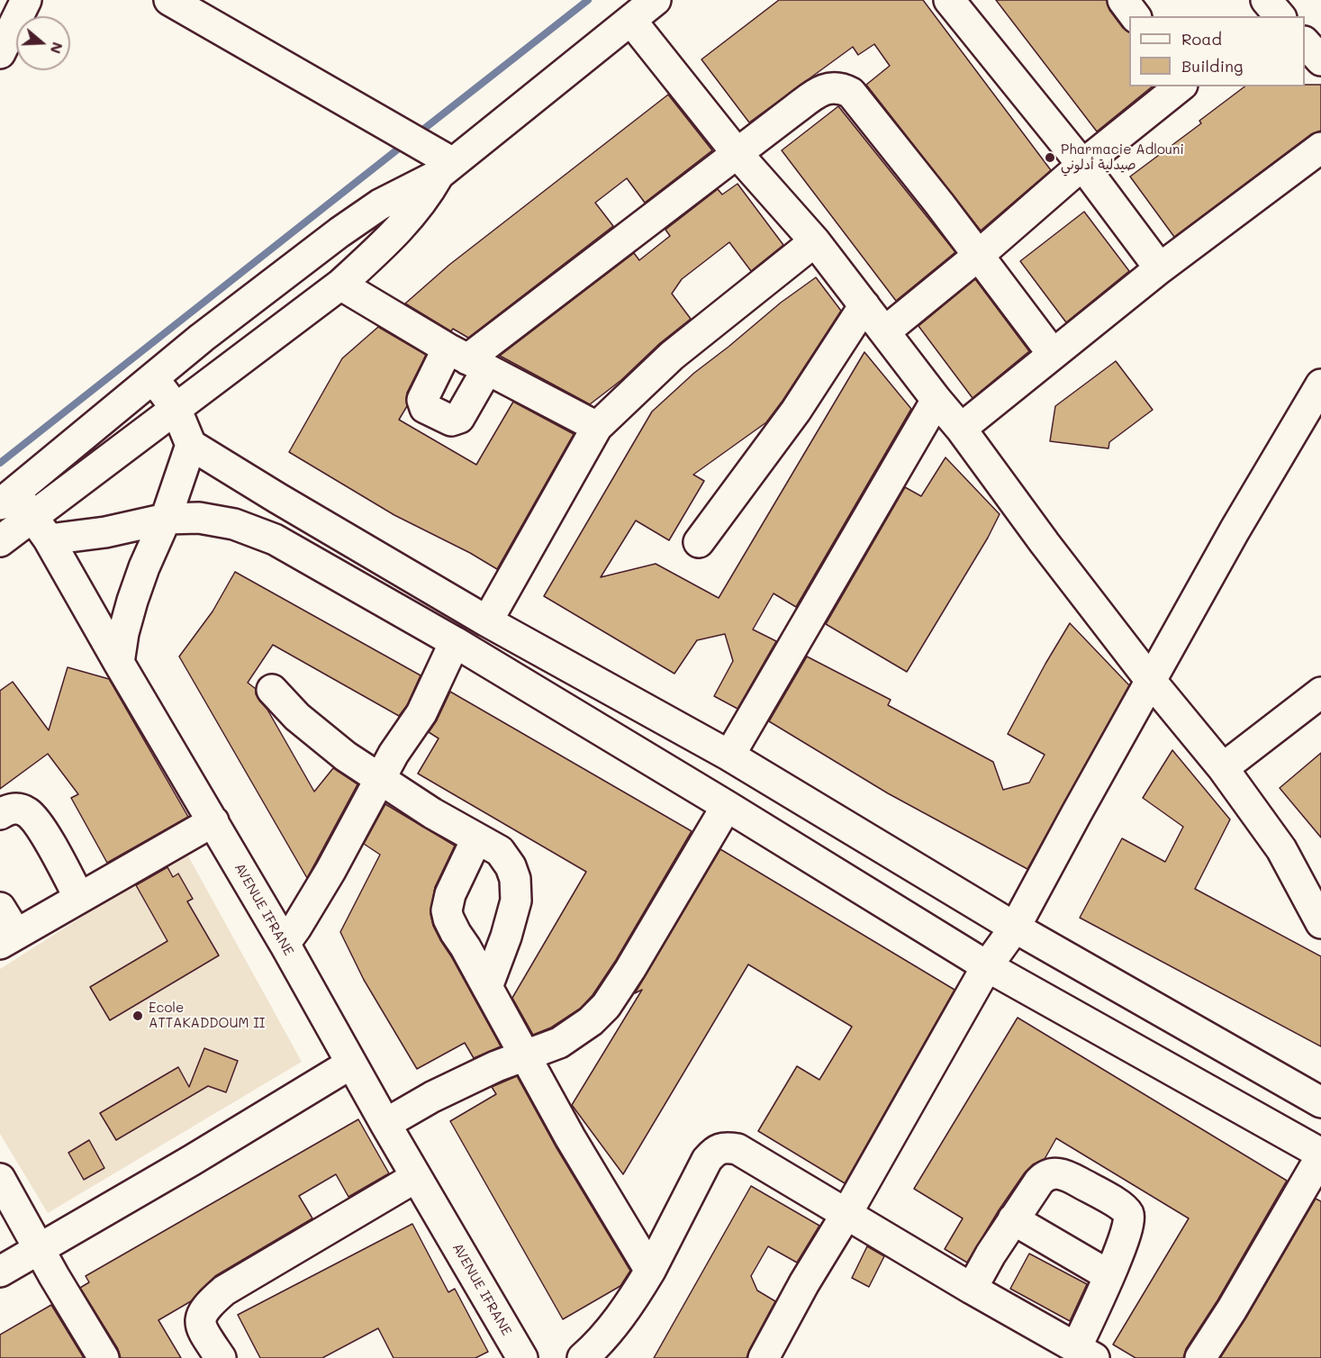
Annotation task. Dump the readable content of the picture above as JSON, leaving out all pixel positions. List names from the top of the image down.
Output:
{
  "streets": {
    "street": ["AVENUE IFRANE"]
  },
  "places": ["Pharmacie Adlouni صيدلية أدلوني", "Ecole ATTAKADDOUM II"],
  "legend": ["Road", "Building"],
  "north": "right"
}
